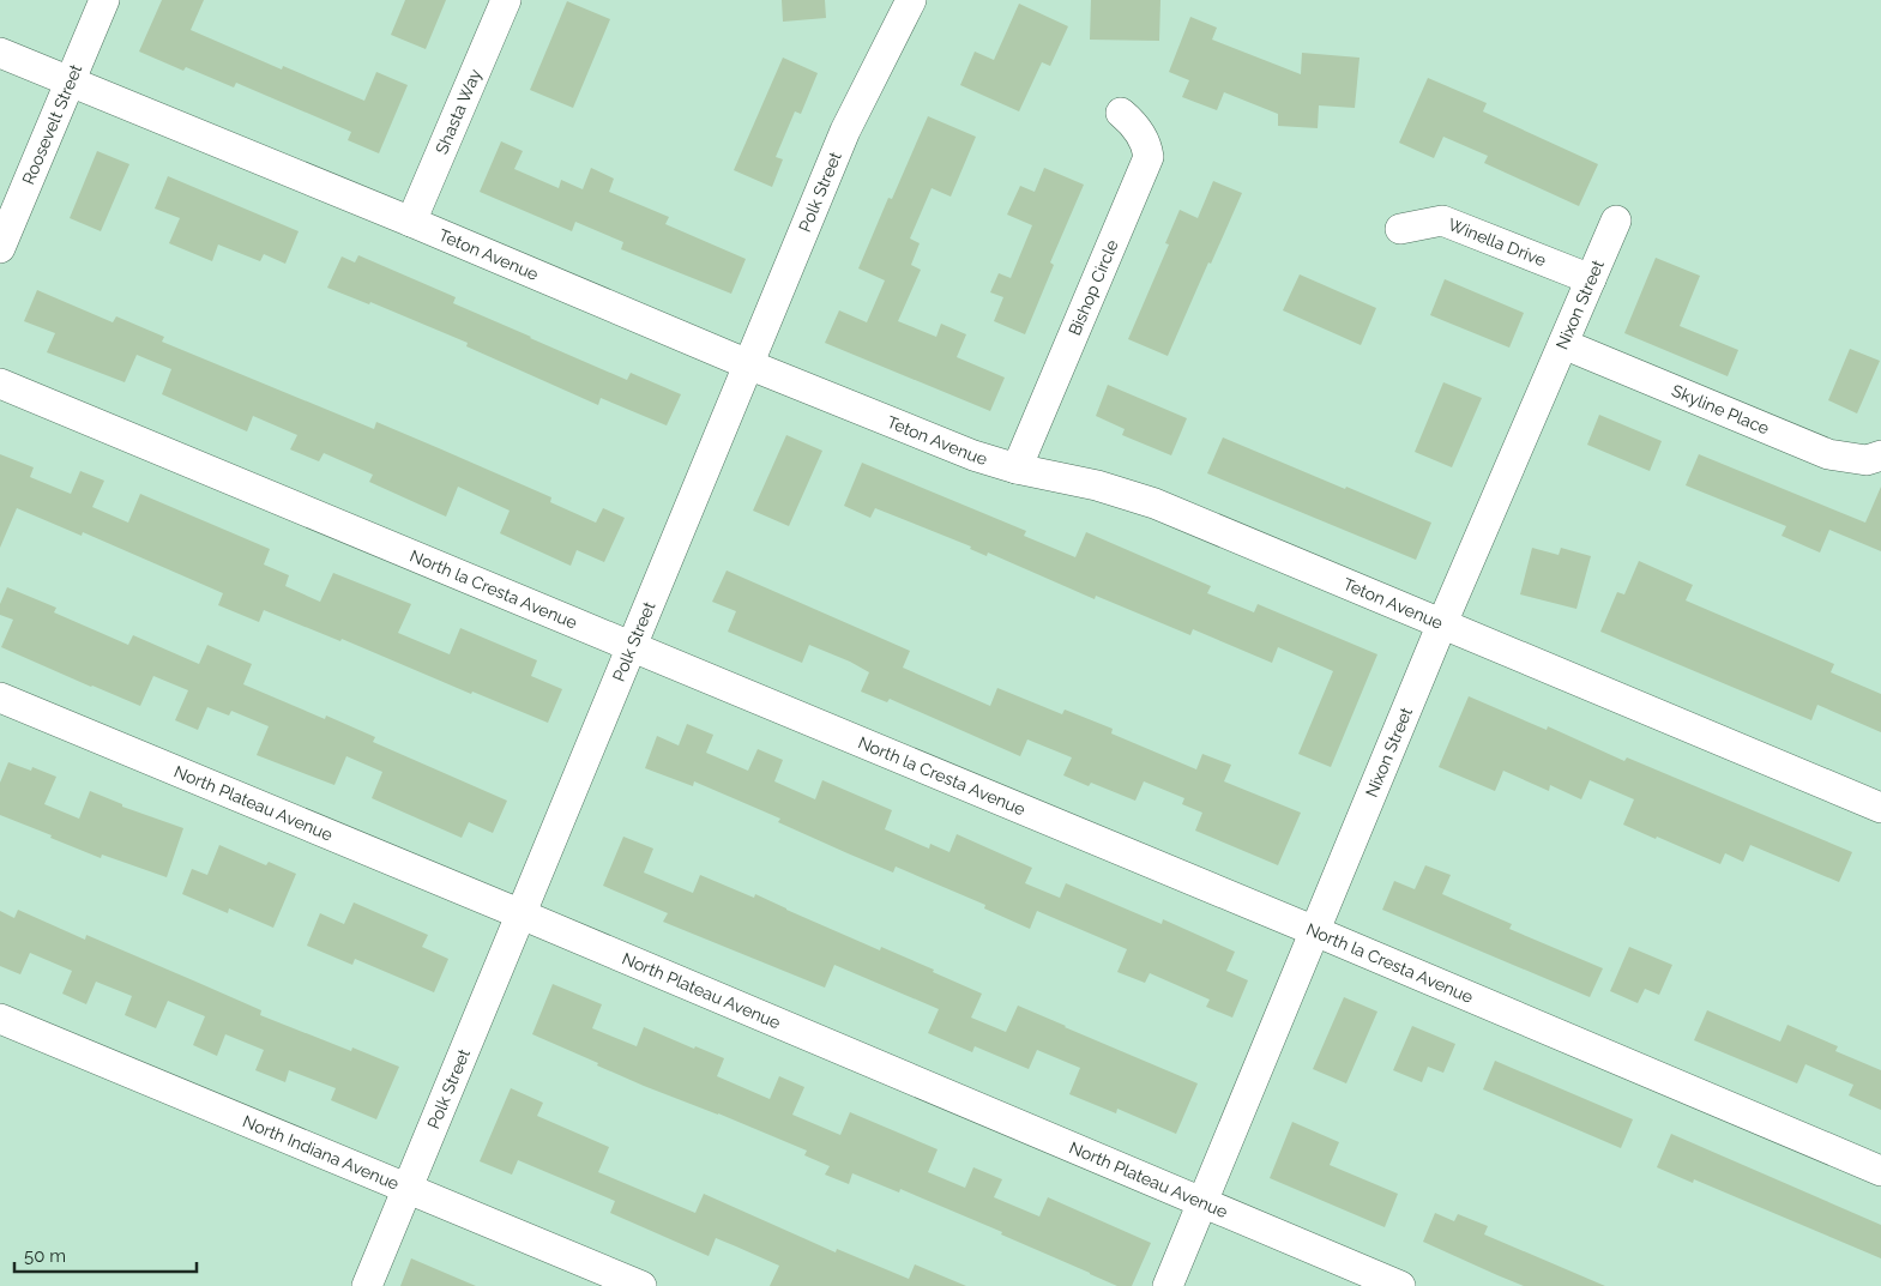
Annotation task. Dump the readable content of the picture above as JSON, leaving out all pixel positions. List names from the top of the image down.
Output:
{
  "streets": {
    "street": [
      "Shasta Way",
      "Roosevelt Street",
      "Polk Street",
      "Winella Drive",
      "Teton Avenue",
      "Bishop Circle",
      "Nixon Street",
      "Skyline Place",
      "North la Cresta Avenue",
      "North Plateau Avenue",
      "North Indiana Avenue"
    ]
  },
  "crossings": [
    ["Shasta Way", "Teton Avenue"],
    ["Roosevelt Street", "Teton Avenue"],
    ["Polk Street", "Teton Avenue"],
    ["Polk Street", "North la Cresta Avenue"],
    ["Polk Street", "North Plateau Avenue"],
    ["Polk Street", "North Indiana Avenue"],
    ["Winella Drive", "Nixon Street"],
    ["Teton Avenue", "Bishop Circle"],
    ["Teton Avenue", "Nixon Street"],
    ["Nixon Street", "Skyline Place"],
    ["Nixon Street", "North la Cresta Avenue"],
    ["Nixon Street", "North Plateau Avenue"]
  ],
  "scale_bar": "50 m"
}
